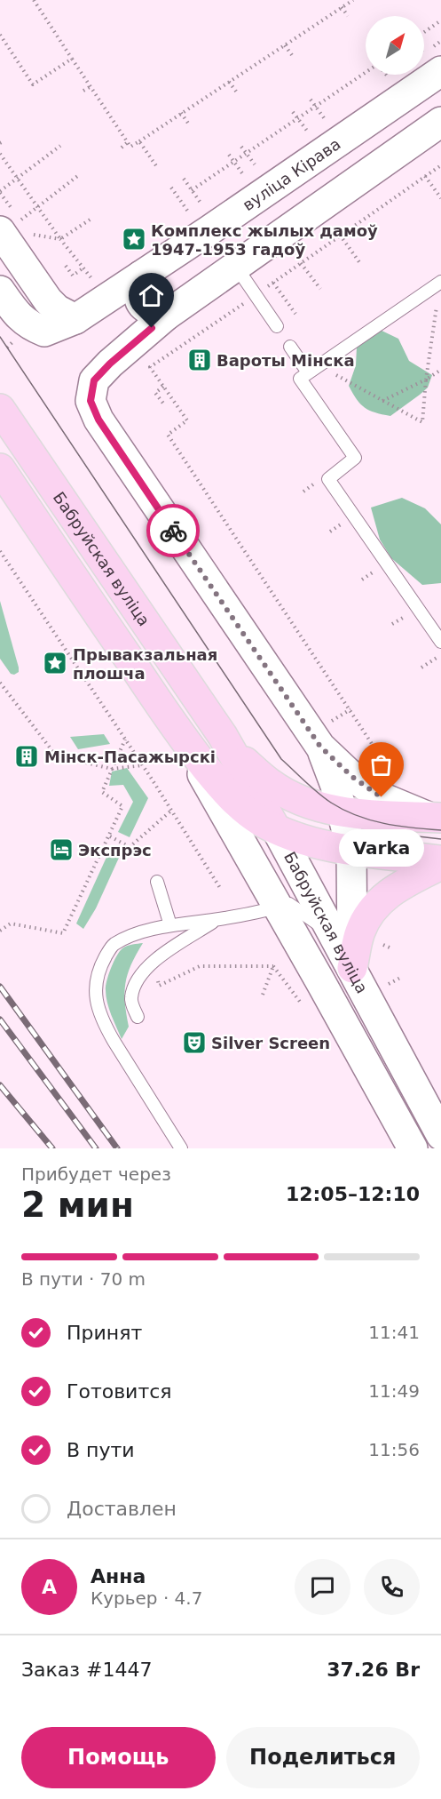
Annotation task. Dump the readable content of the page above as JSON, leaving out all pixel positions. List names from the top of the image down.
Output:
{
  "streets": {
    "main road": ["Бабруйская вуліца"],
    "street": ["вуліца Кірава"]
  },
  "places": {
    "place": ["Комплекс жылых дамоў 1947-1953 гадоў", "Прывакзальная плошча"],
    "building": ["Вароты Мінска", "Мінск-Пасажырскі"],
    "other": ["Varka"],
    "hotel": ["Экспрэс"],
    "theatre": ["Silver Screen"]
  },
  "north": "top right",
  "page": {
    "bubble": "Varka",
    "heading": ["2 мин", "Прибудет через", "12:05–12:10"],
    "panel": [
      "Анна",
      "Курьер · 4.7",
      "Заказ #1447",
      "37.26 Br"
    ],
    "bar": "В пути · 70 m",
    "list": [
      ["Принят", "11:41"],
      ["Готовится", "11:49"],
      ["В пути", "11:56"],
      "Доставлен"
    ],
    "round": "А",
    "buttons": ["Помощь", "Поделиться"]
  }
}
